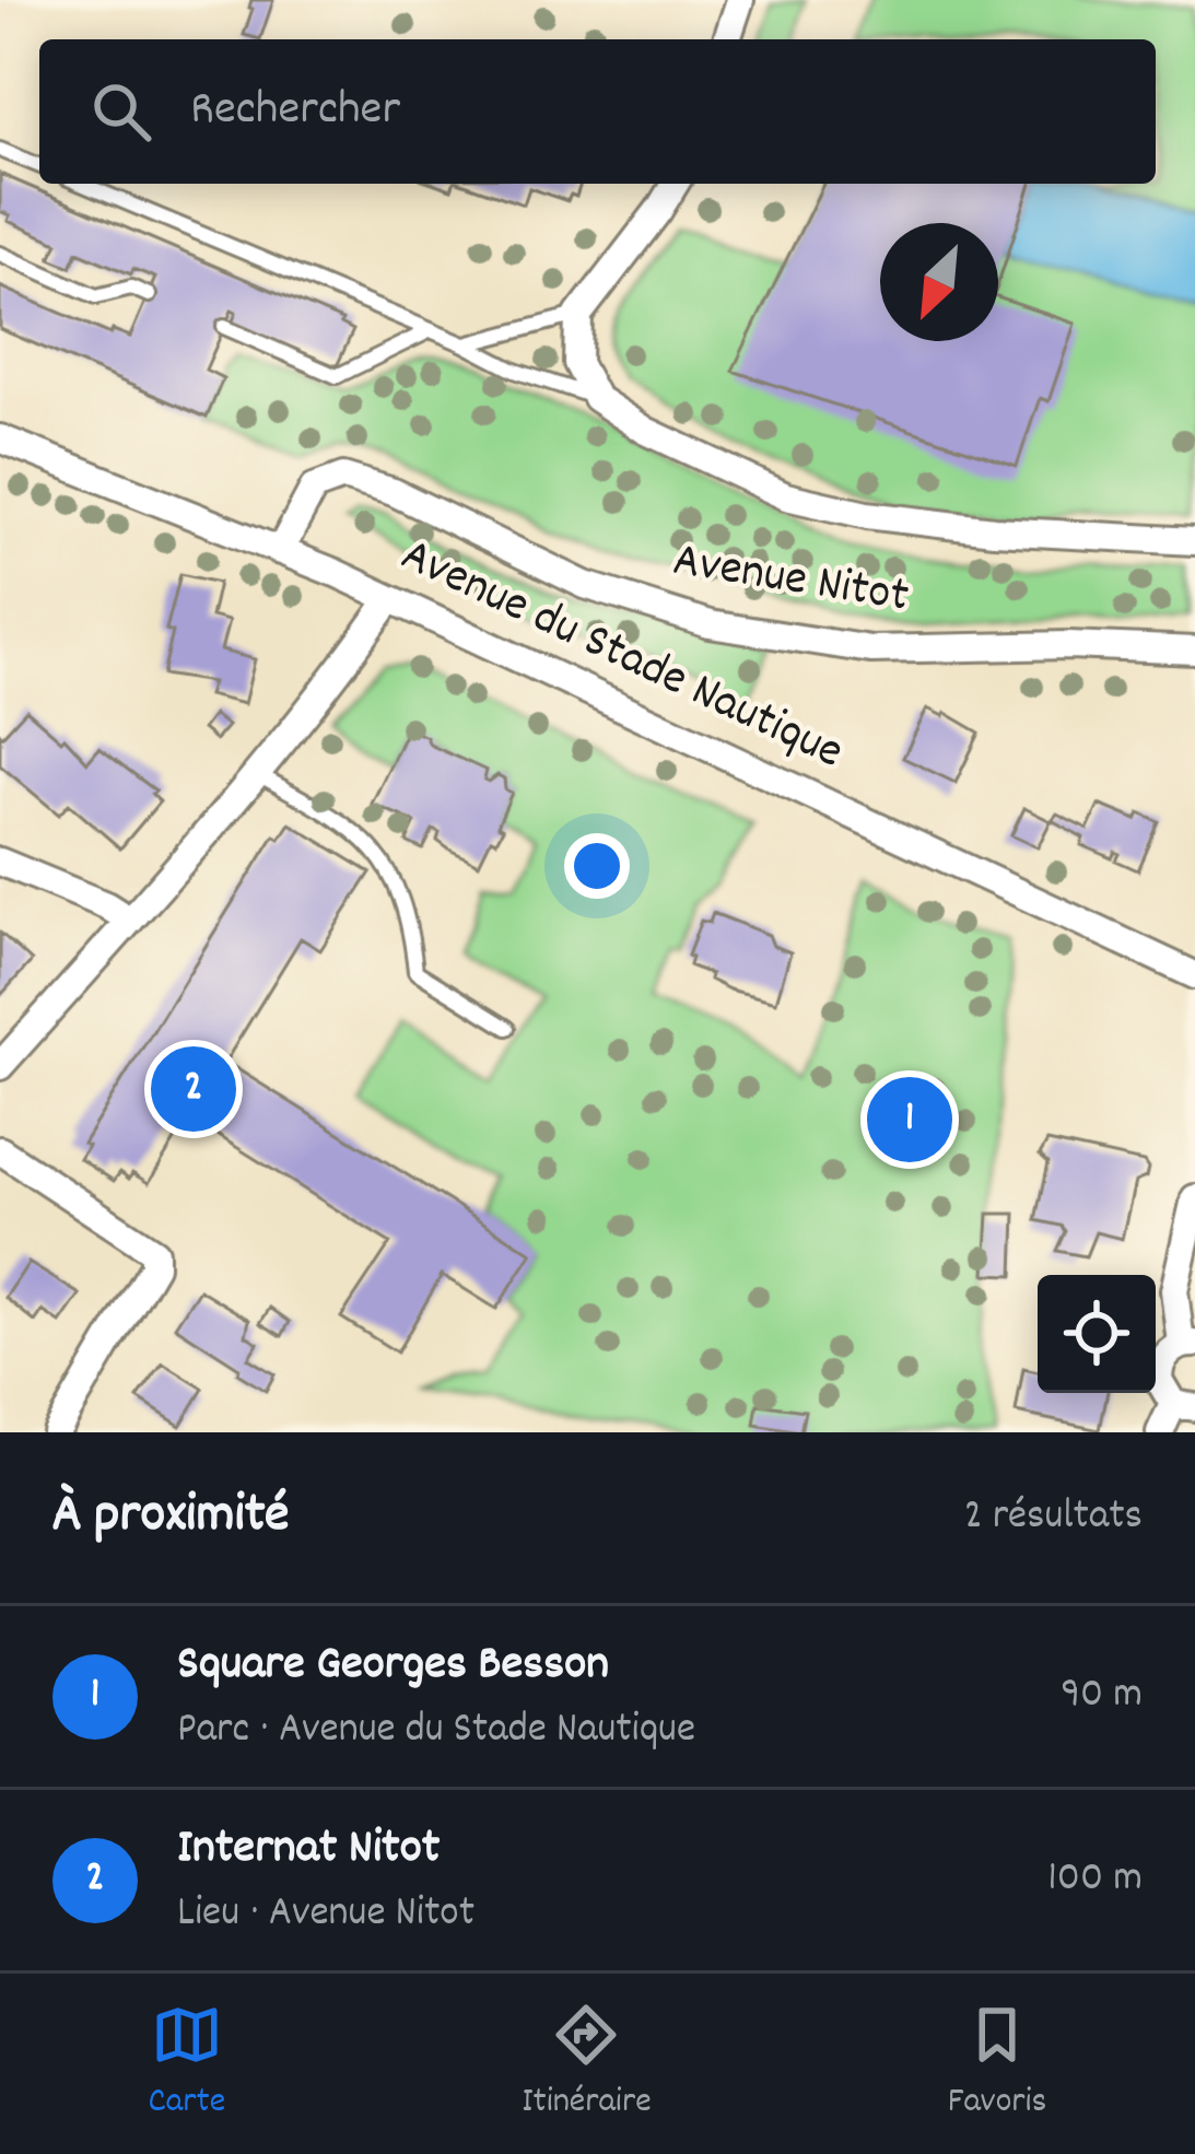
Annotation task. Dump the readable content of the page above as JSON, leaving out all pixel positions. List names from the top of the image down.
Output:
{
  "streets": {
    "street": ["Avenue Nitot", "Avenue du Stade Nautique"]
  },
  "crossings": [
    ["Avenue Nitot", "Avenue du Stade Nautique"]
  ],
  "north": "bottom left",
  "page": {
    "search": "Rechercher",
    "pins": ["2", "1"],
    "heading": ["À proximité", "2 résultats"],
    "list": [
      {
        "mark": "1",
        "name": "Square Georges Besson",
        "note": "Parc · Avenue du Stade Nautique",
        "value": "90 m"
      },
      {
        "mark": "2",
        "name": "Internat Nitot",
        "note": "Lieu · Avenue Nitot",
        "value": "100 m"
      }
    ],
    "nav": ["Carte", "Itinéraire", "Favoris"]
  }
}
